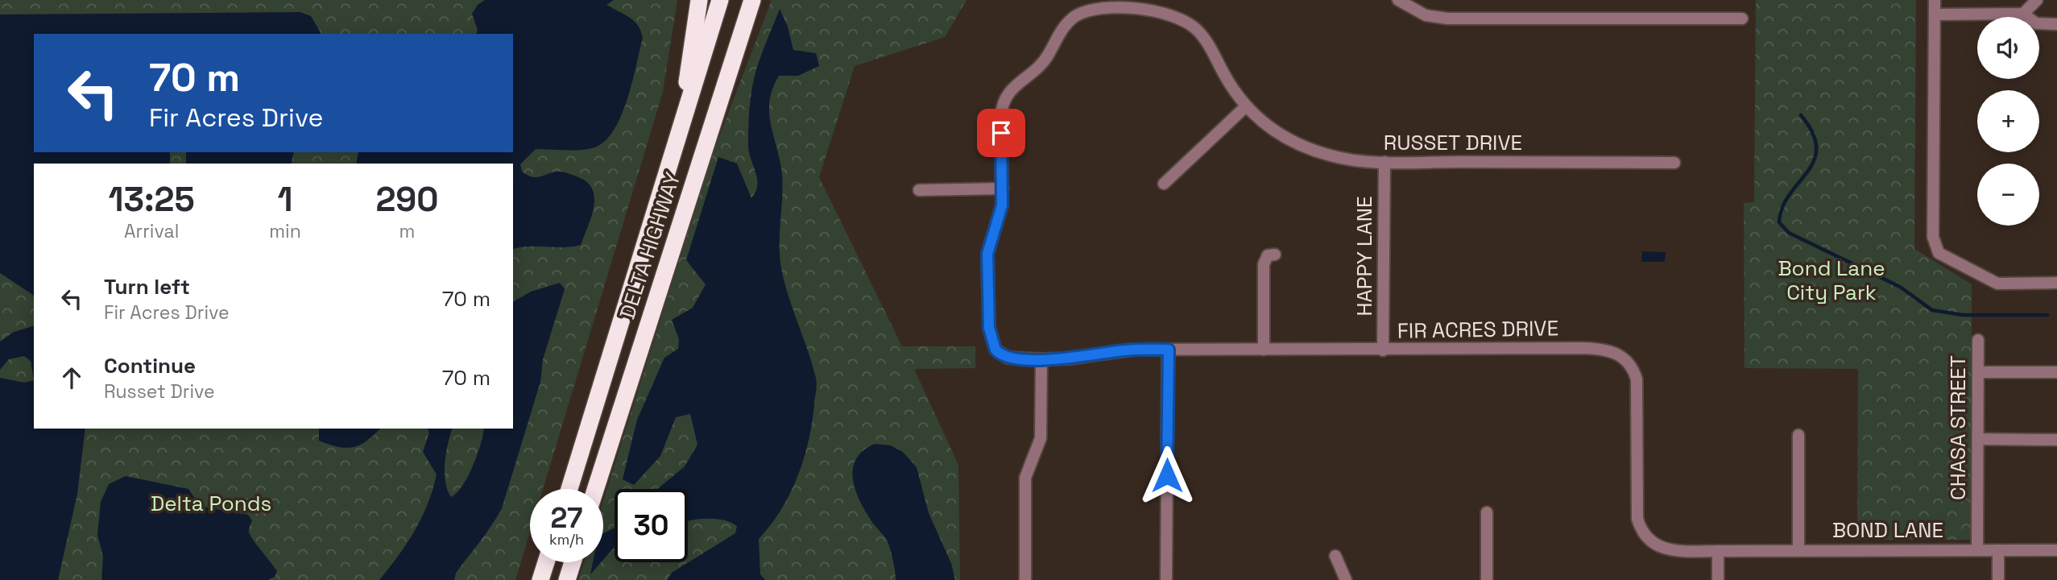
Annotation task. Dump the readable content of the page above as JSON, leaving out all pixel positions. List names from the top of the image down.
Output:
{
  "streets": {
    "highway": ["DELTA HIGHWAY"],
    "street": [
      "RUSSET DRIVE",
      "HAPPY LANE",
      "FIR ACRES DRIVE",
      "CHASA STREET",
      "BOND LANE"
    ]
  },
  "crossings": [
    ["RUSSET DRIVE", "HAPPY LANE"],
    ["RUSSET DRIVE", "FIR ACRES DRIVE"],
    ["HAPPY LANE", "FIR ACRES DRIVE"],
    ["FIR ACRES DRIVE", "BOND LANE"],
    ["CHASA STREET", "BOND LANE"]
  ],
  "parks": ["Bond Lane City Park", "Delta Ponds"],
  "page": {
    "map_buttons": ["+", "−"],
    "turn": ["70 m", "Fir Acres Drive"],
    "eta": [
      "13:25",
      "Arrival",
      "1",
      "min",
      "290",
      "m"
    ],
    "list": [
      {
        "name": "Turn left",
        "note": "Fir Acres Drive",
        "value": "70 m"
      },
      {
        "name": "Continue",
        "note": "Russet Drive",
        "value": "70 m"
      }
    ],
    "speed": "27 km/h",
    "limit": "30"
  }
}
